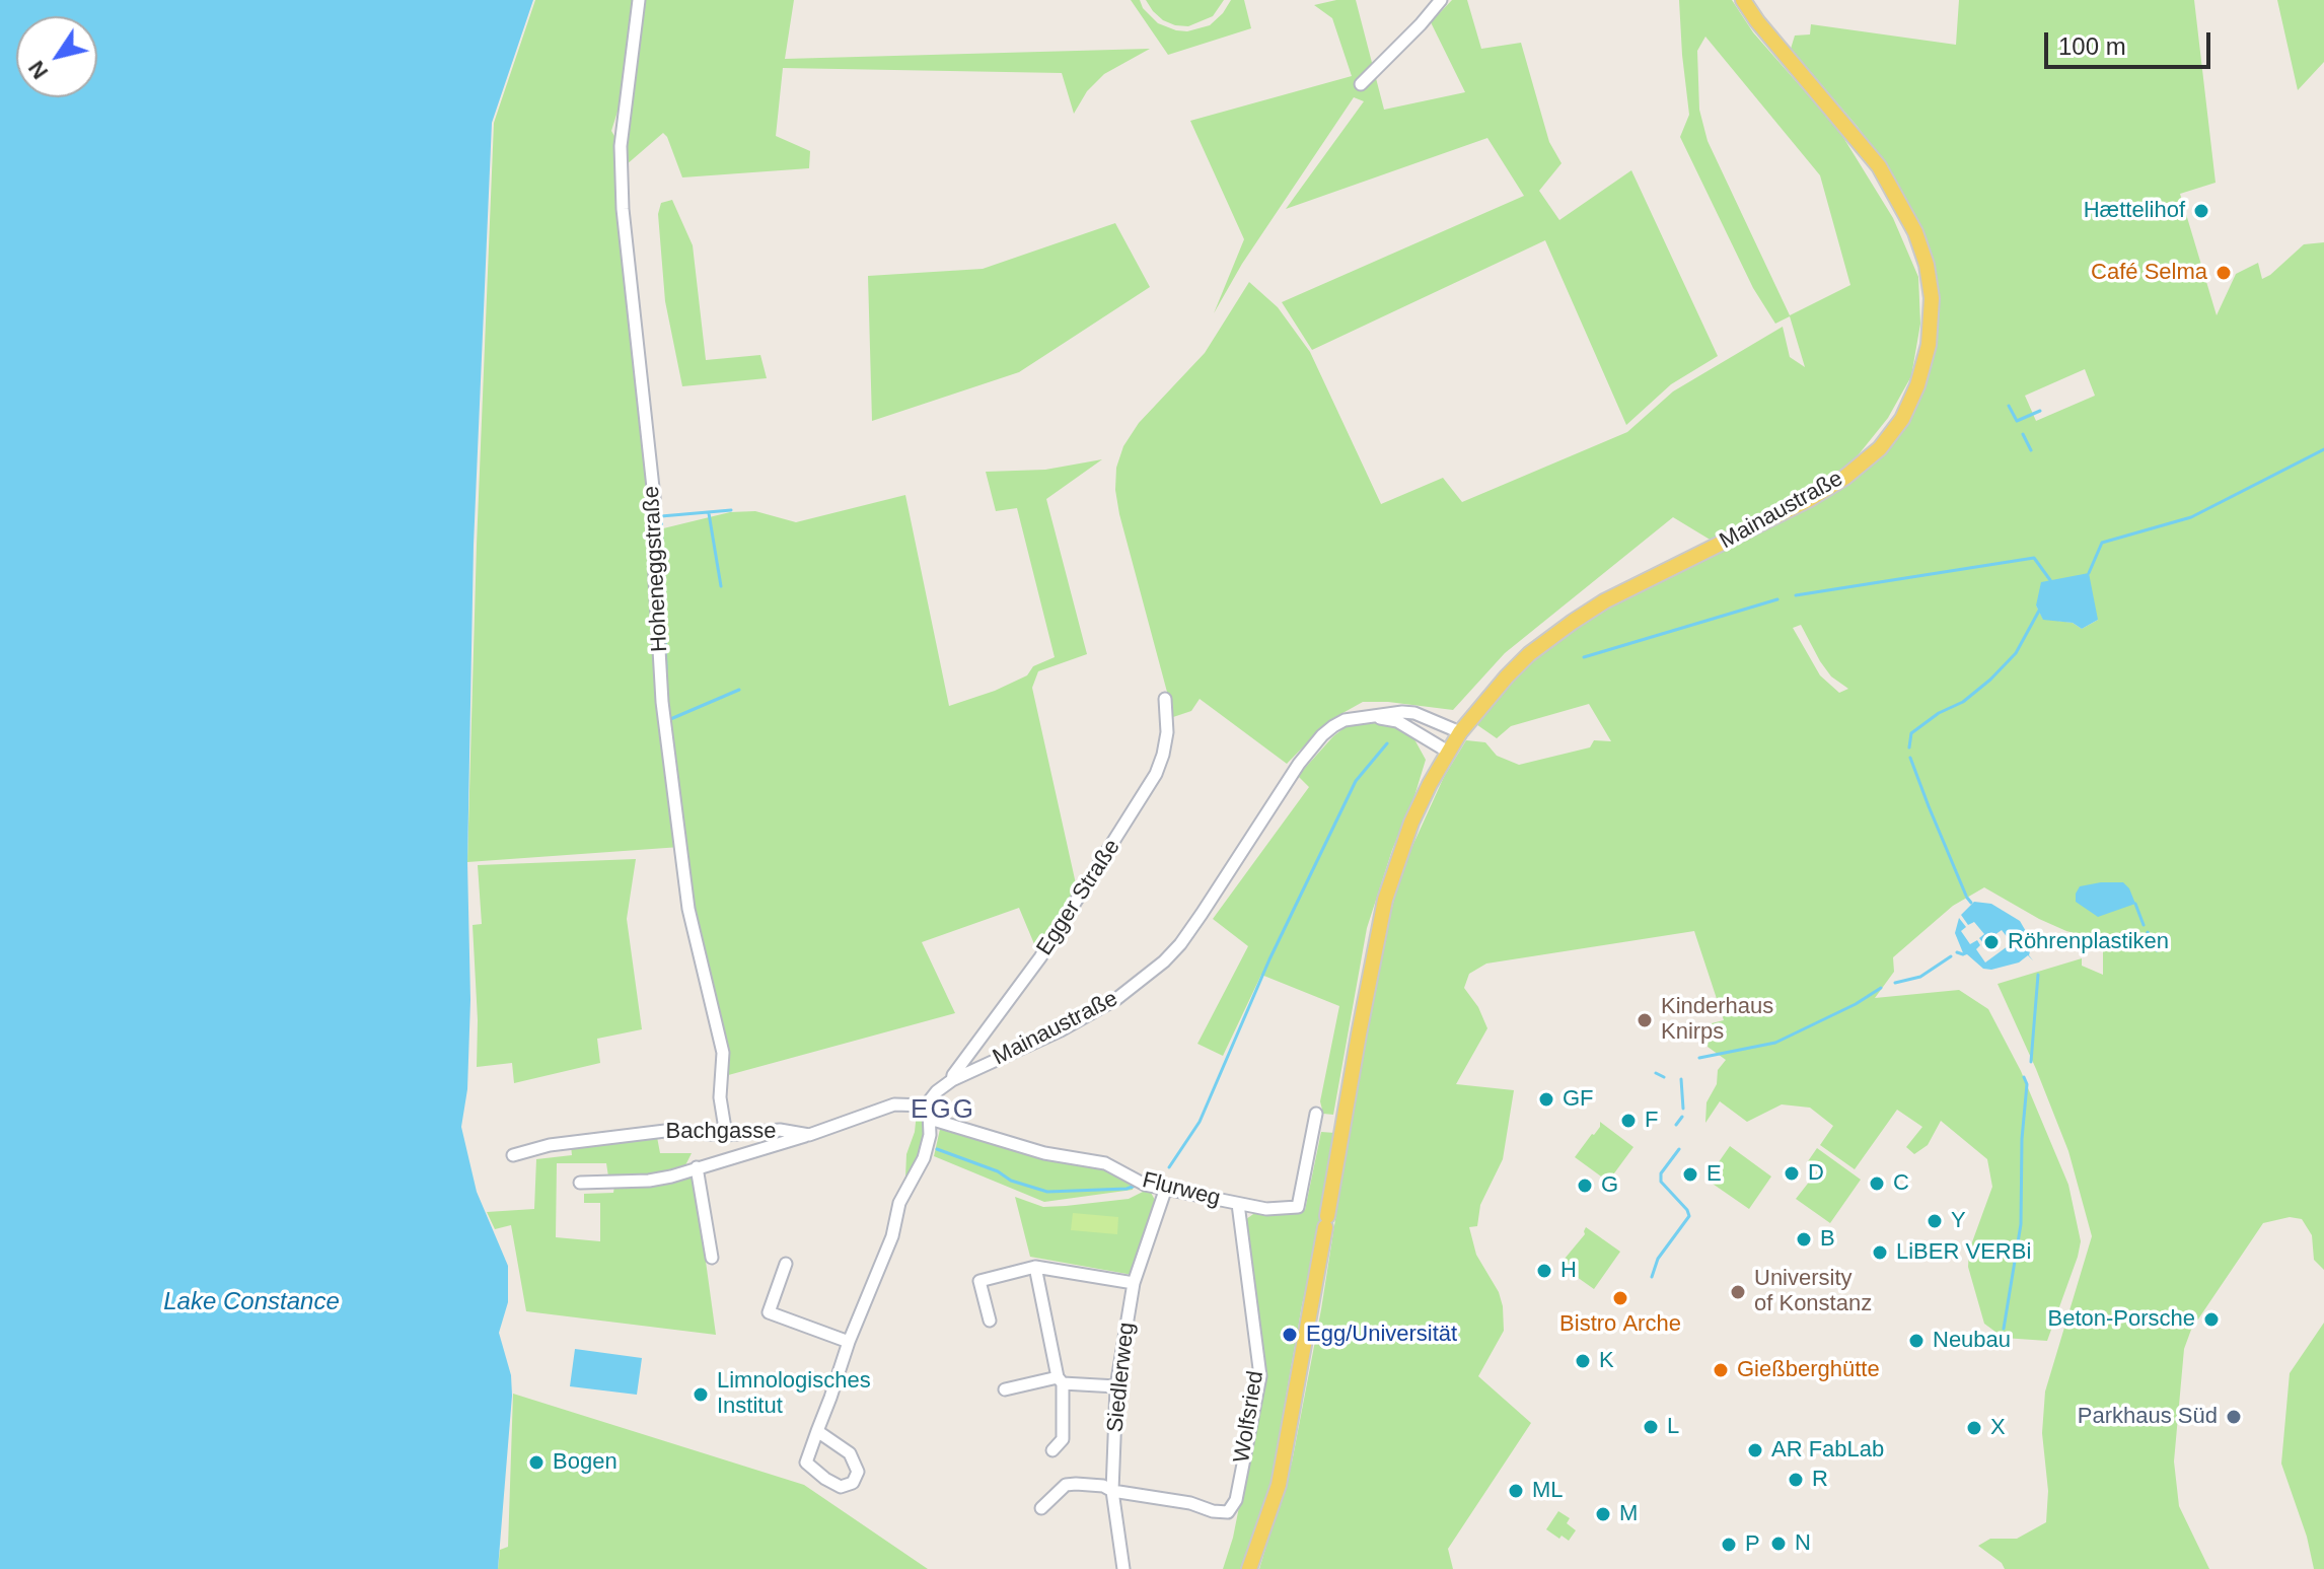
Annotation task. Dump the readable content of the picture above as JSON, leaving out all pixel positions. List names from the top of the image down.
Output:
{
  "streets": {
    "main road": ["Mainaustraße"],
    "street": [
      "Hoheneggstraße",
      "Egger Straße",
      "Bachgasse",
      "Flurweg",
      "Siedlerweg",
      "Wolfsried"
    ]
  },
  "crossings": [
    ["Mainaustraße", "Egger Straße"],
    ["Mainaustraße", "Bachgasse"],
    ["Hoheneggstraße", "Bachgasse"],
    ["Flurweg", "Siedlerweg"],
    ["Flurweg", "Wolfsried"],
    ["Siedlerweg", "Wolfsried"]
  ],
  "districts": ["EGG"],
  "water": ["Lake Constance"],
  "places": [
    "Hættelihof",
    "Café Selma",
    "Röhrenplastiken",
    "Kinderhaus Knirps",
    "GF",
    "F",
    "D",
    "E",
    "C",
    "G",
    "Y",
    "B",
    "LiBER VERBi",
    "H",
    "University of Konstanz",
    "Bistro Arche",
    "Beton-Porsche",
    "Egg/Universität",
    "Neubau",
    "K",
    "Gießberghütte",
    "Limnologisches Institut",
    "Parkhaus Süd",
    "L",
    "X",
    "AR FabLab",
    "Bogen",
    "R",
    "ML",
    "M",
    "N",
    "P"
  ],
  "scale_bar": "100 m",
  "north": "bottom left"
}
